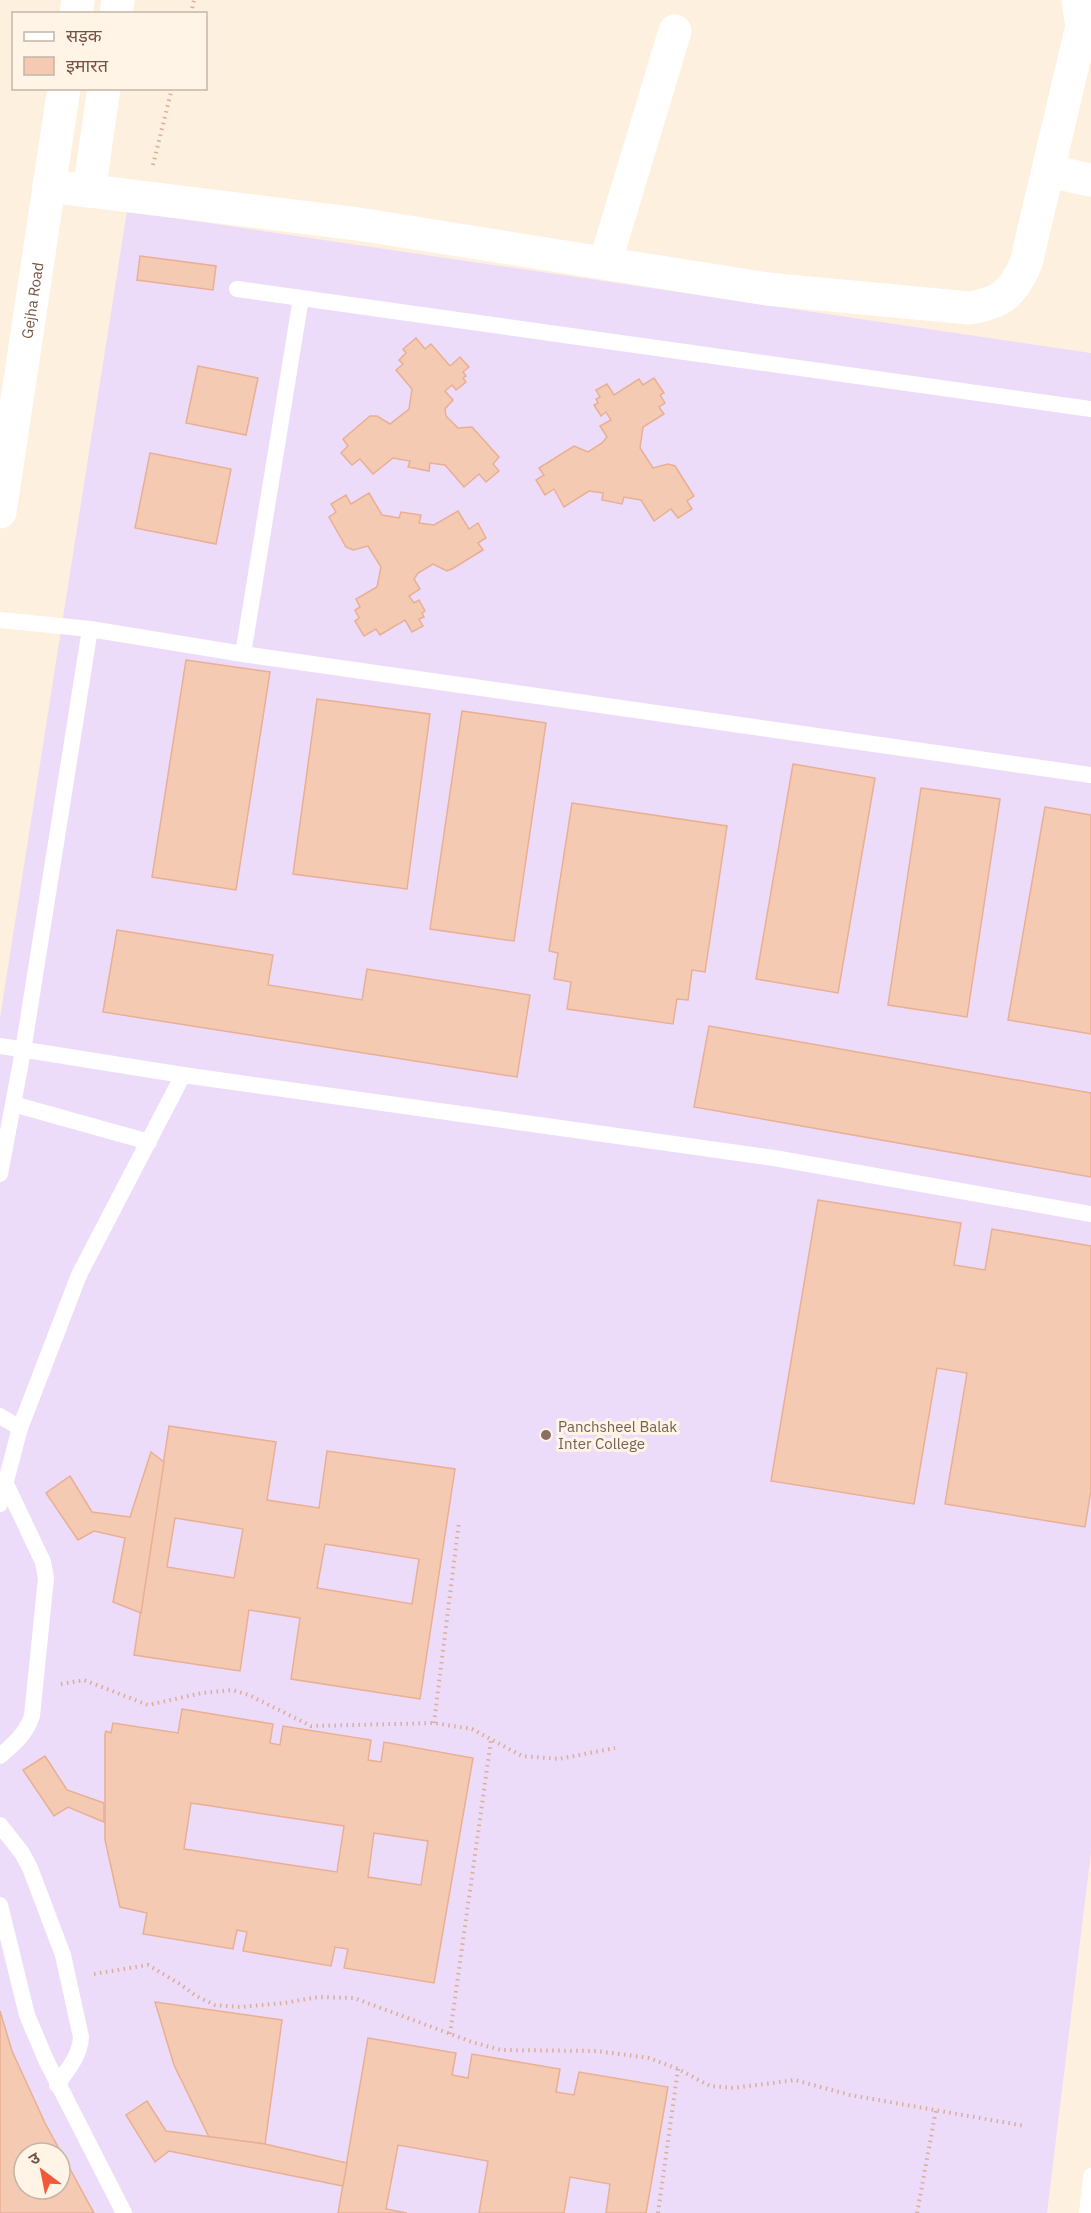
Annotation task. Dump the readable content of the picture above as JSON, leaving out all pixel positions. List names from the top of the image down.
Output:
{
  "streets": {
    "street": ["Gejha Road"]
  },
  "places": ["Panchsheel Balak Inter College"],
  "legend": ["सड़क", "इमारत"],
  "north": "top left"
}
